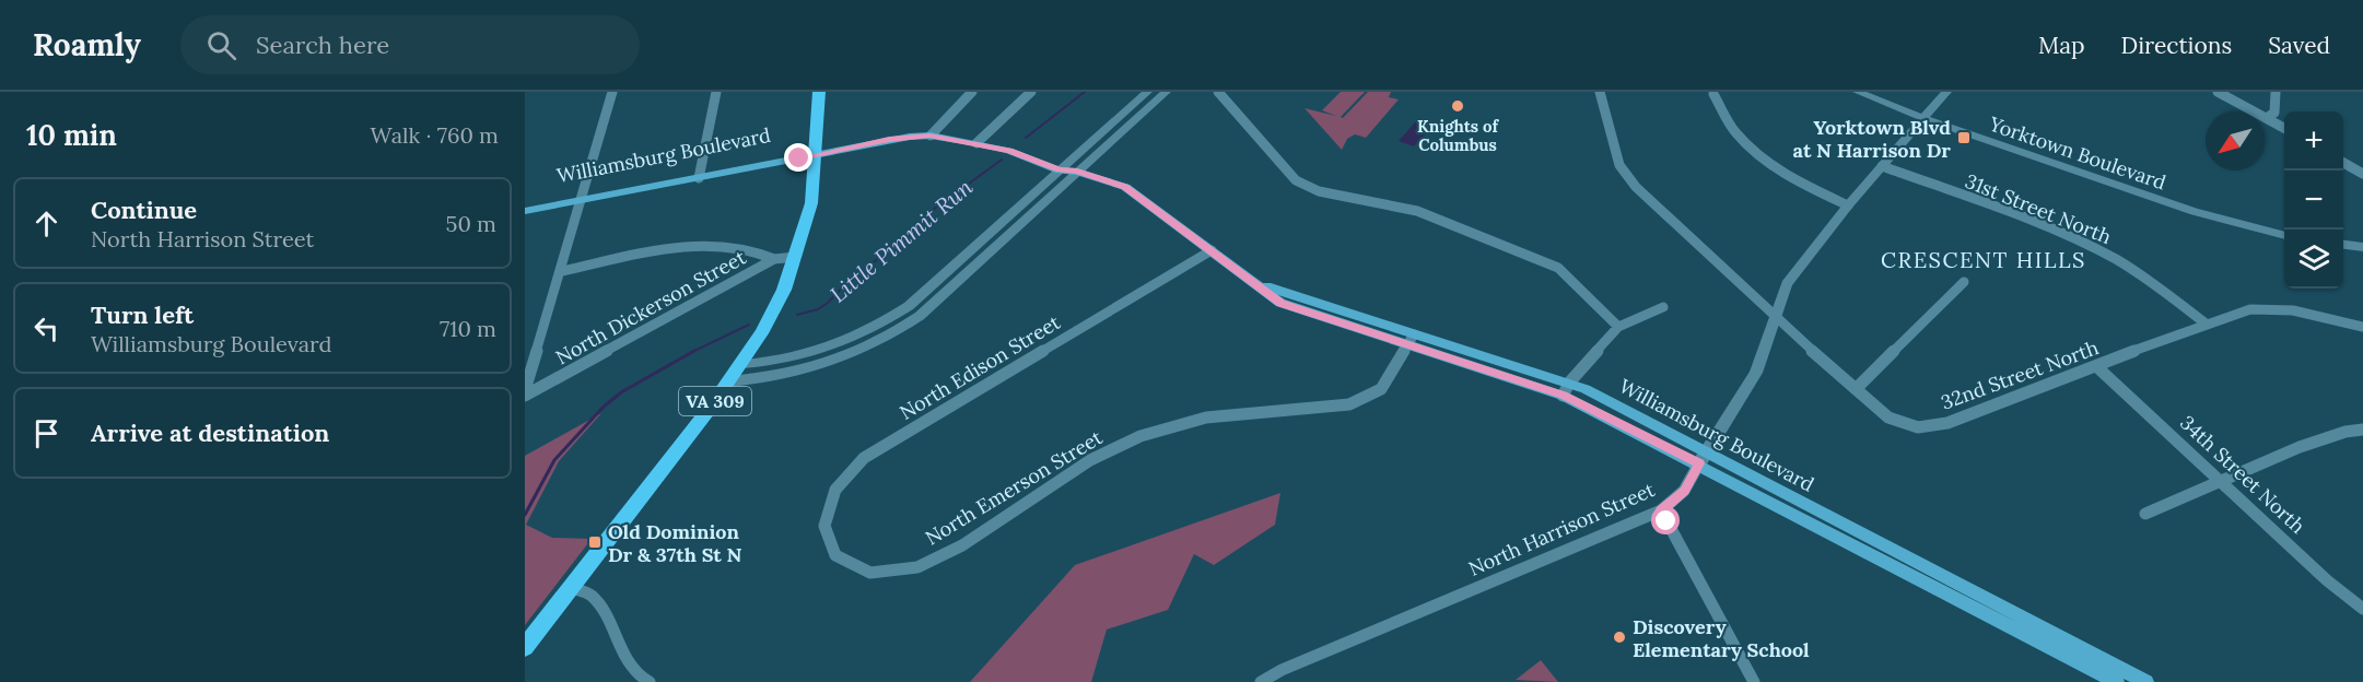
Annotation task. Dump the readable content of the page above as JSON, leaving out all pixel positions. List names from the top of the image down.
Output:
{
  "streets": {
    "main road": ["Williamsburg Boulevard", "VA 309"],
    "street": [
      "Yorktown Boulevard",
      "31st Street North",
      "North Dickerson Street",
      "North Edison Street",
      "32nd Street North",
      "34th Street North",
      "North Emerson Street",
      "North Harrison Street"
    ]
  },
  "crossings": [
    ["Yorktown Boulevard", "North Harrison Street"],
    ["Williamsburg Boulevard", "North Edison Street"],
    ["Williamsburg Boulevard", "VA 309"],
    ["Williamsburg Boulevard", "North Emerson Street"],
    ["Williamsburg Boulevard", "North Harrison Street"],
    ["31st Street North", "32nd Street North"],
    ["31st Street North", "North Harrison Street"],
    ["North Dickerson Street", "VA 309"],
    ["North Edison Street", "North Emerson Street"],
    ["32nd Street North", "34th Street North"],
    ["32nd Street North", "North Harrison Street"]
  ],
  "districts": ["CRESCENT HILLS"],
  "water": ["Little Pimmit Run"],
  "places": {
    "other": ["Knights of Columbus", "Discovery Elementary School"],
    "transit": ["Yorktown Blvd at N Harrison Dr", "Old Dominion Dr & 37th St N"]
  },
  "north": "bottom left",
  "page": {
    "header": "Roamly",
    "search": "Search here",
    "nav": ["Map", "Directions", "Saved"],
    "heading": ["10 min", "Walk · 760 m"],
    "map_buttons": ["+", "−"],
    "list": [
      ["Continue", "North Harrison Street", "50 m"],
      ["Turn left", "Williamsburg Boulevard", "710 m"],
      "Arrive at destination"
    ]
  }
}
